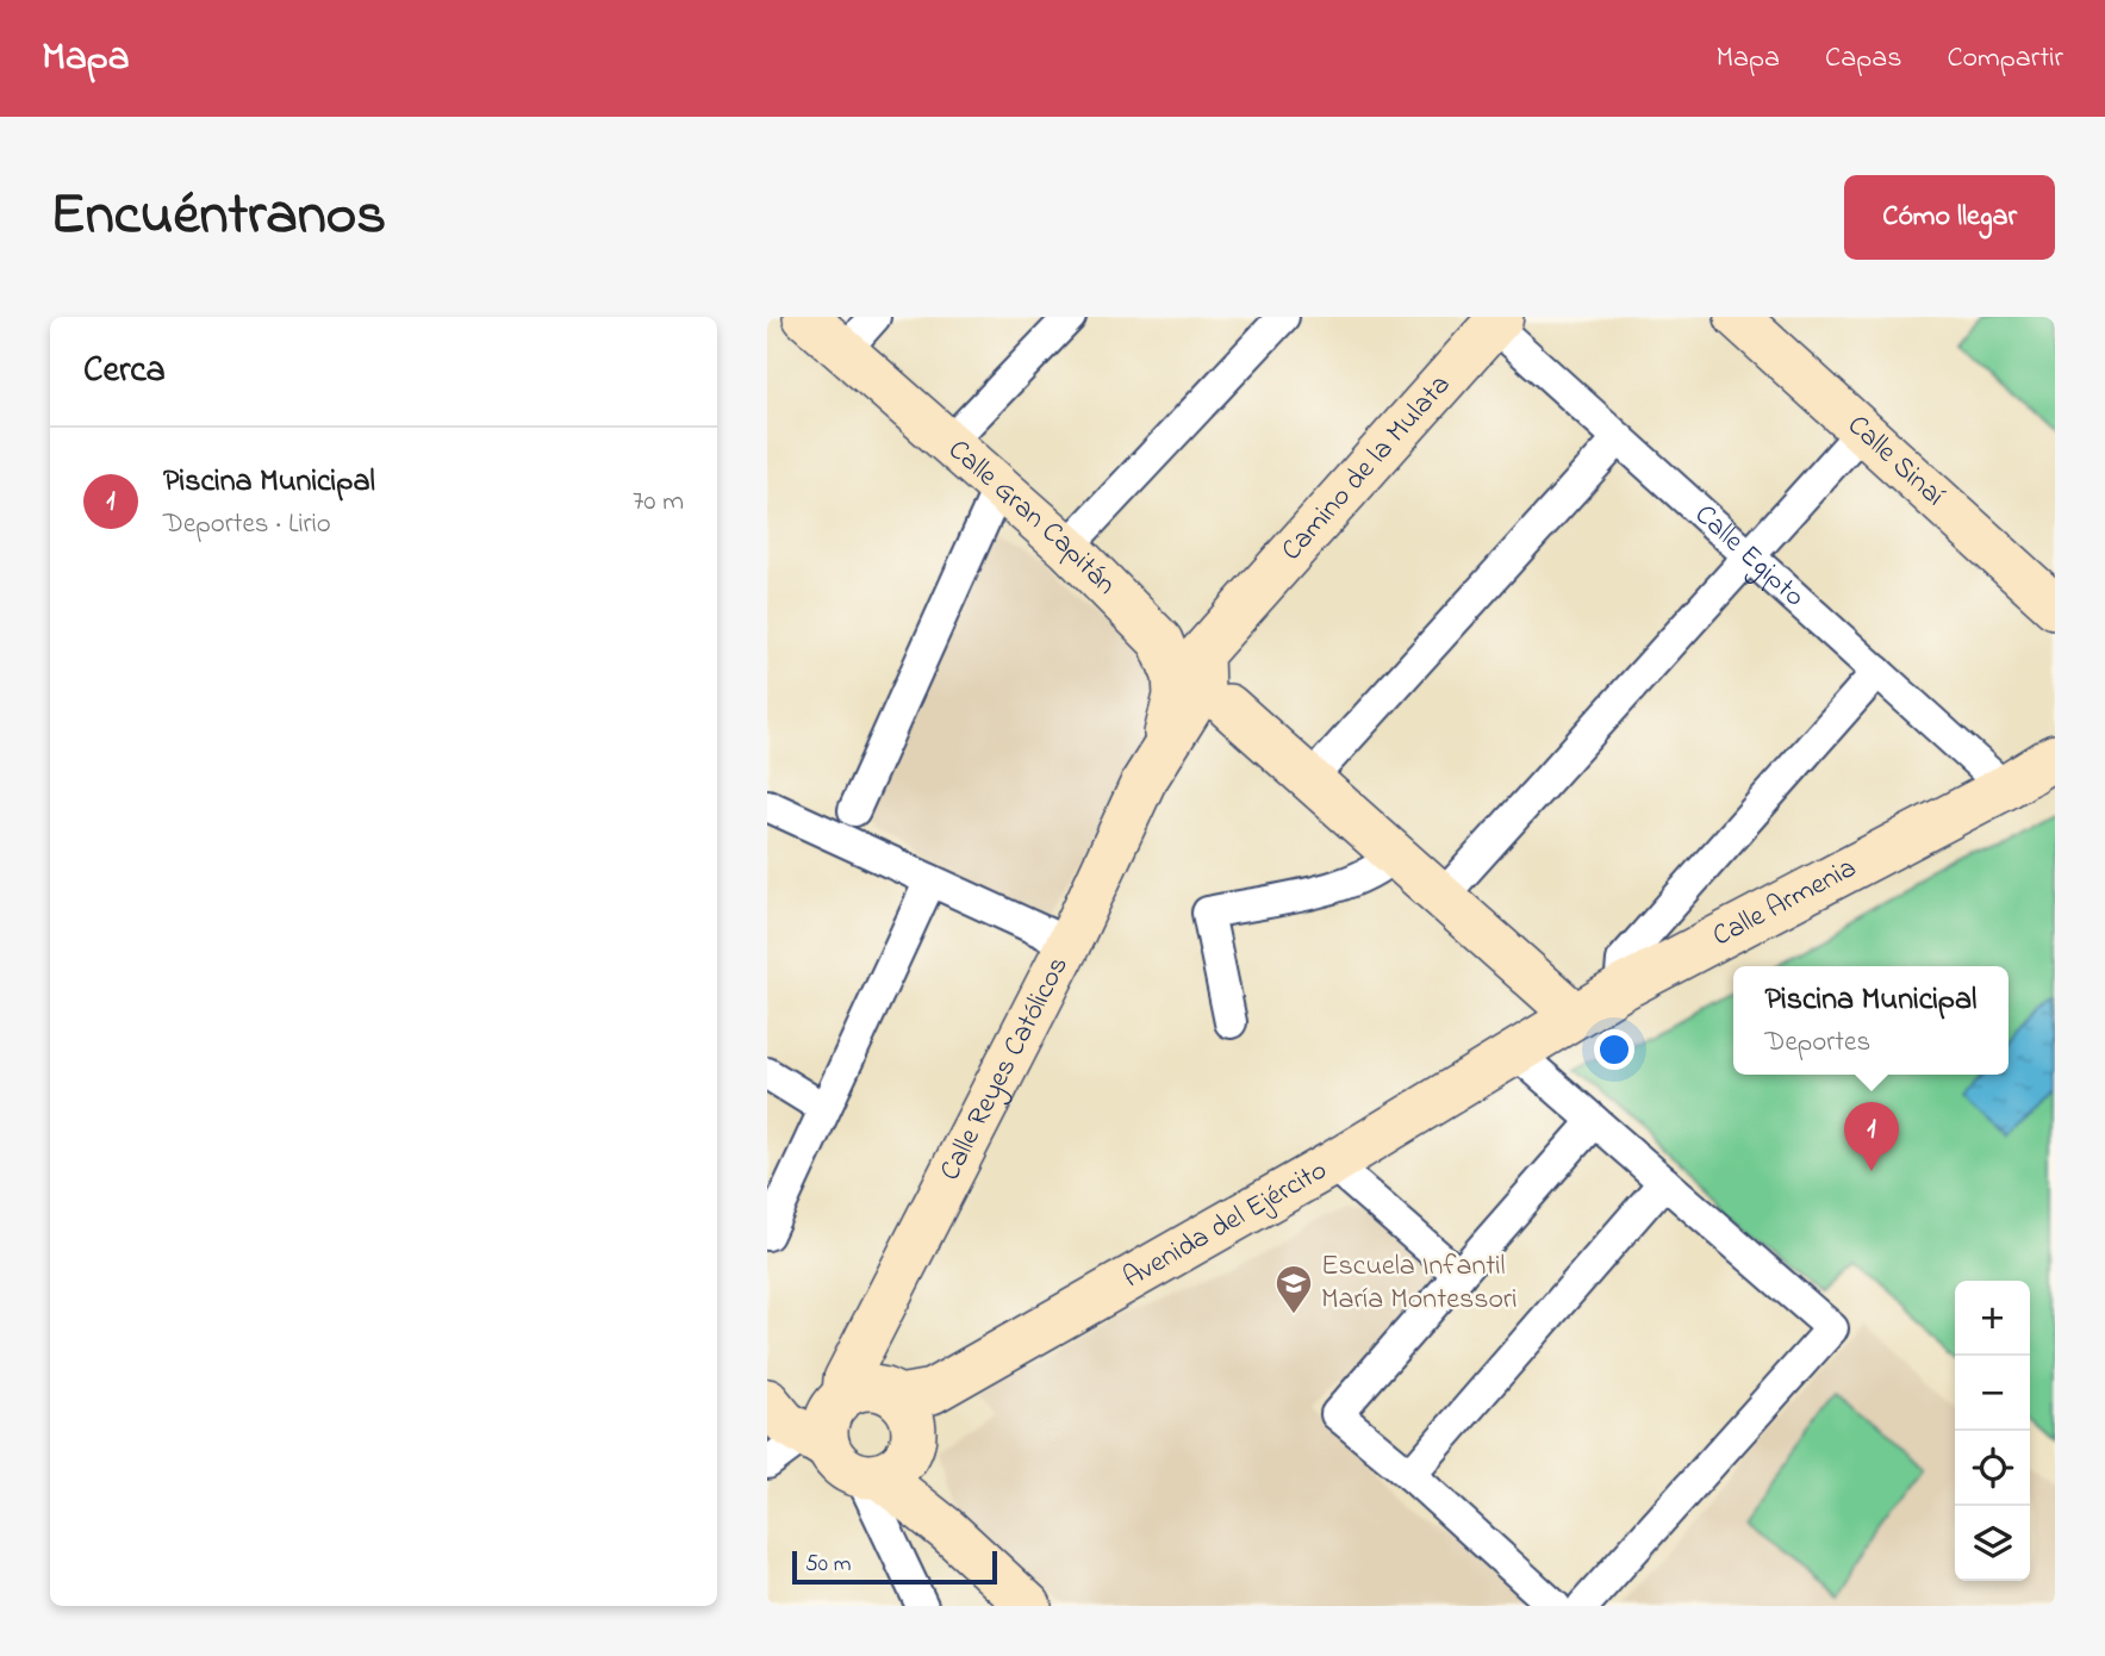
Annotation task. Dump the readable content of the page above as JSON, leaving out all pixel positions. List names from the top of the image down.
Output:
{
  "streets": {
    "street": [
      "Calle Sinaí",
      "Camino de la Mulata",
      "Calle Gran Capitán",
      "Calle Egipto",
      "Calle Armenia",
      "Calle Reyes Católicos",
      "Avenida del Ejército"
    ]
  },
  "crossings": [
    ["Camino de la Mulata", "Calle Gran Capitán"],
    ["Camino de la Mulata", "Calle Egipto"],
    ["Camino de la Mulata", "Calle Reyes Católicos"],
    ["Calle Gran Capitán", "Calle Armenia"],
    ["Calle Gran Capitán", "Calle Reyes Católicos"],
    ["Calle Egipto", "Calle Armenia"],
    ["Calle Armenia", "Avenida del Ejército"],
    ["Calle Reyes Católicos", "Avenida del Ejército"]
  ],
  "places": {
    "school or university": ["Escuela Infantil María Montessori"]
  },
  "scale_bar": "50 m",
  "page": {
    "header": "Mapa",
    "nav": ["Mapa", "Capas", "Compartir"],
    "title": "Encuéntranos",
    "buttons": "Cómo llegar",
    "heading": "Cerca",
    "list": [
      {
        "mark": "1",
        "name": "Piscina Municipal",
        "note": "Deportes · Lirio",
        "value": "70 m"
      }
    ],
    "popup": ["Piscina Municipal", "Deportes"],
    "pins": "1",
    "map_buttons": ["+", "−"],
    "scale": "50 m"
  }
}
